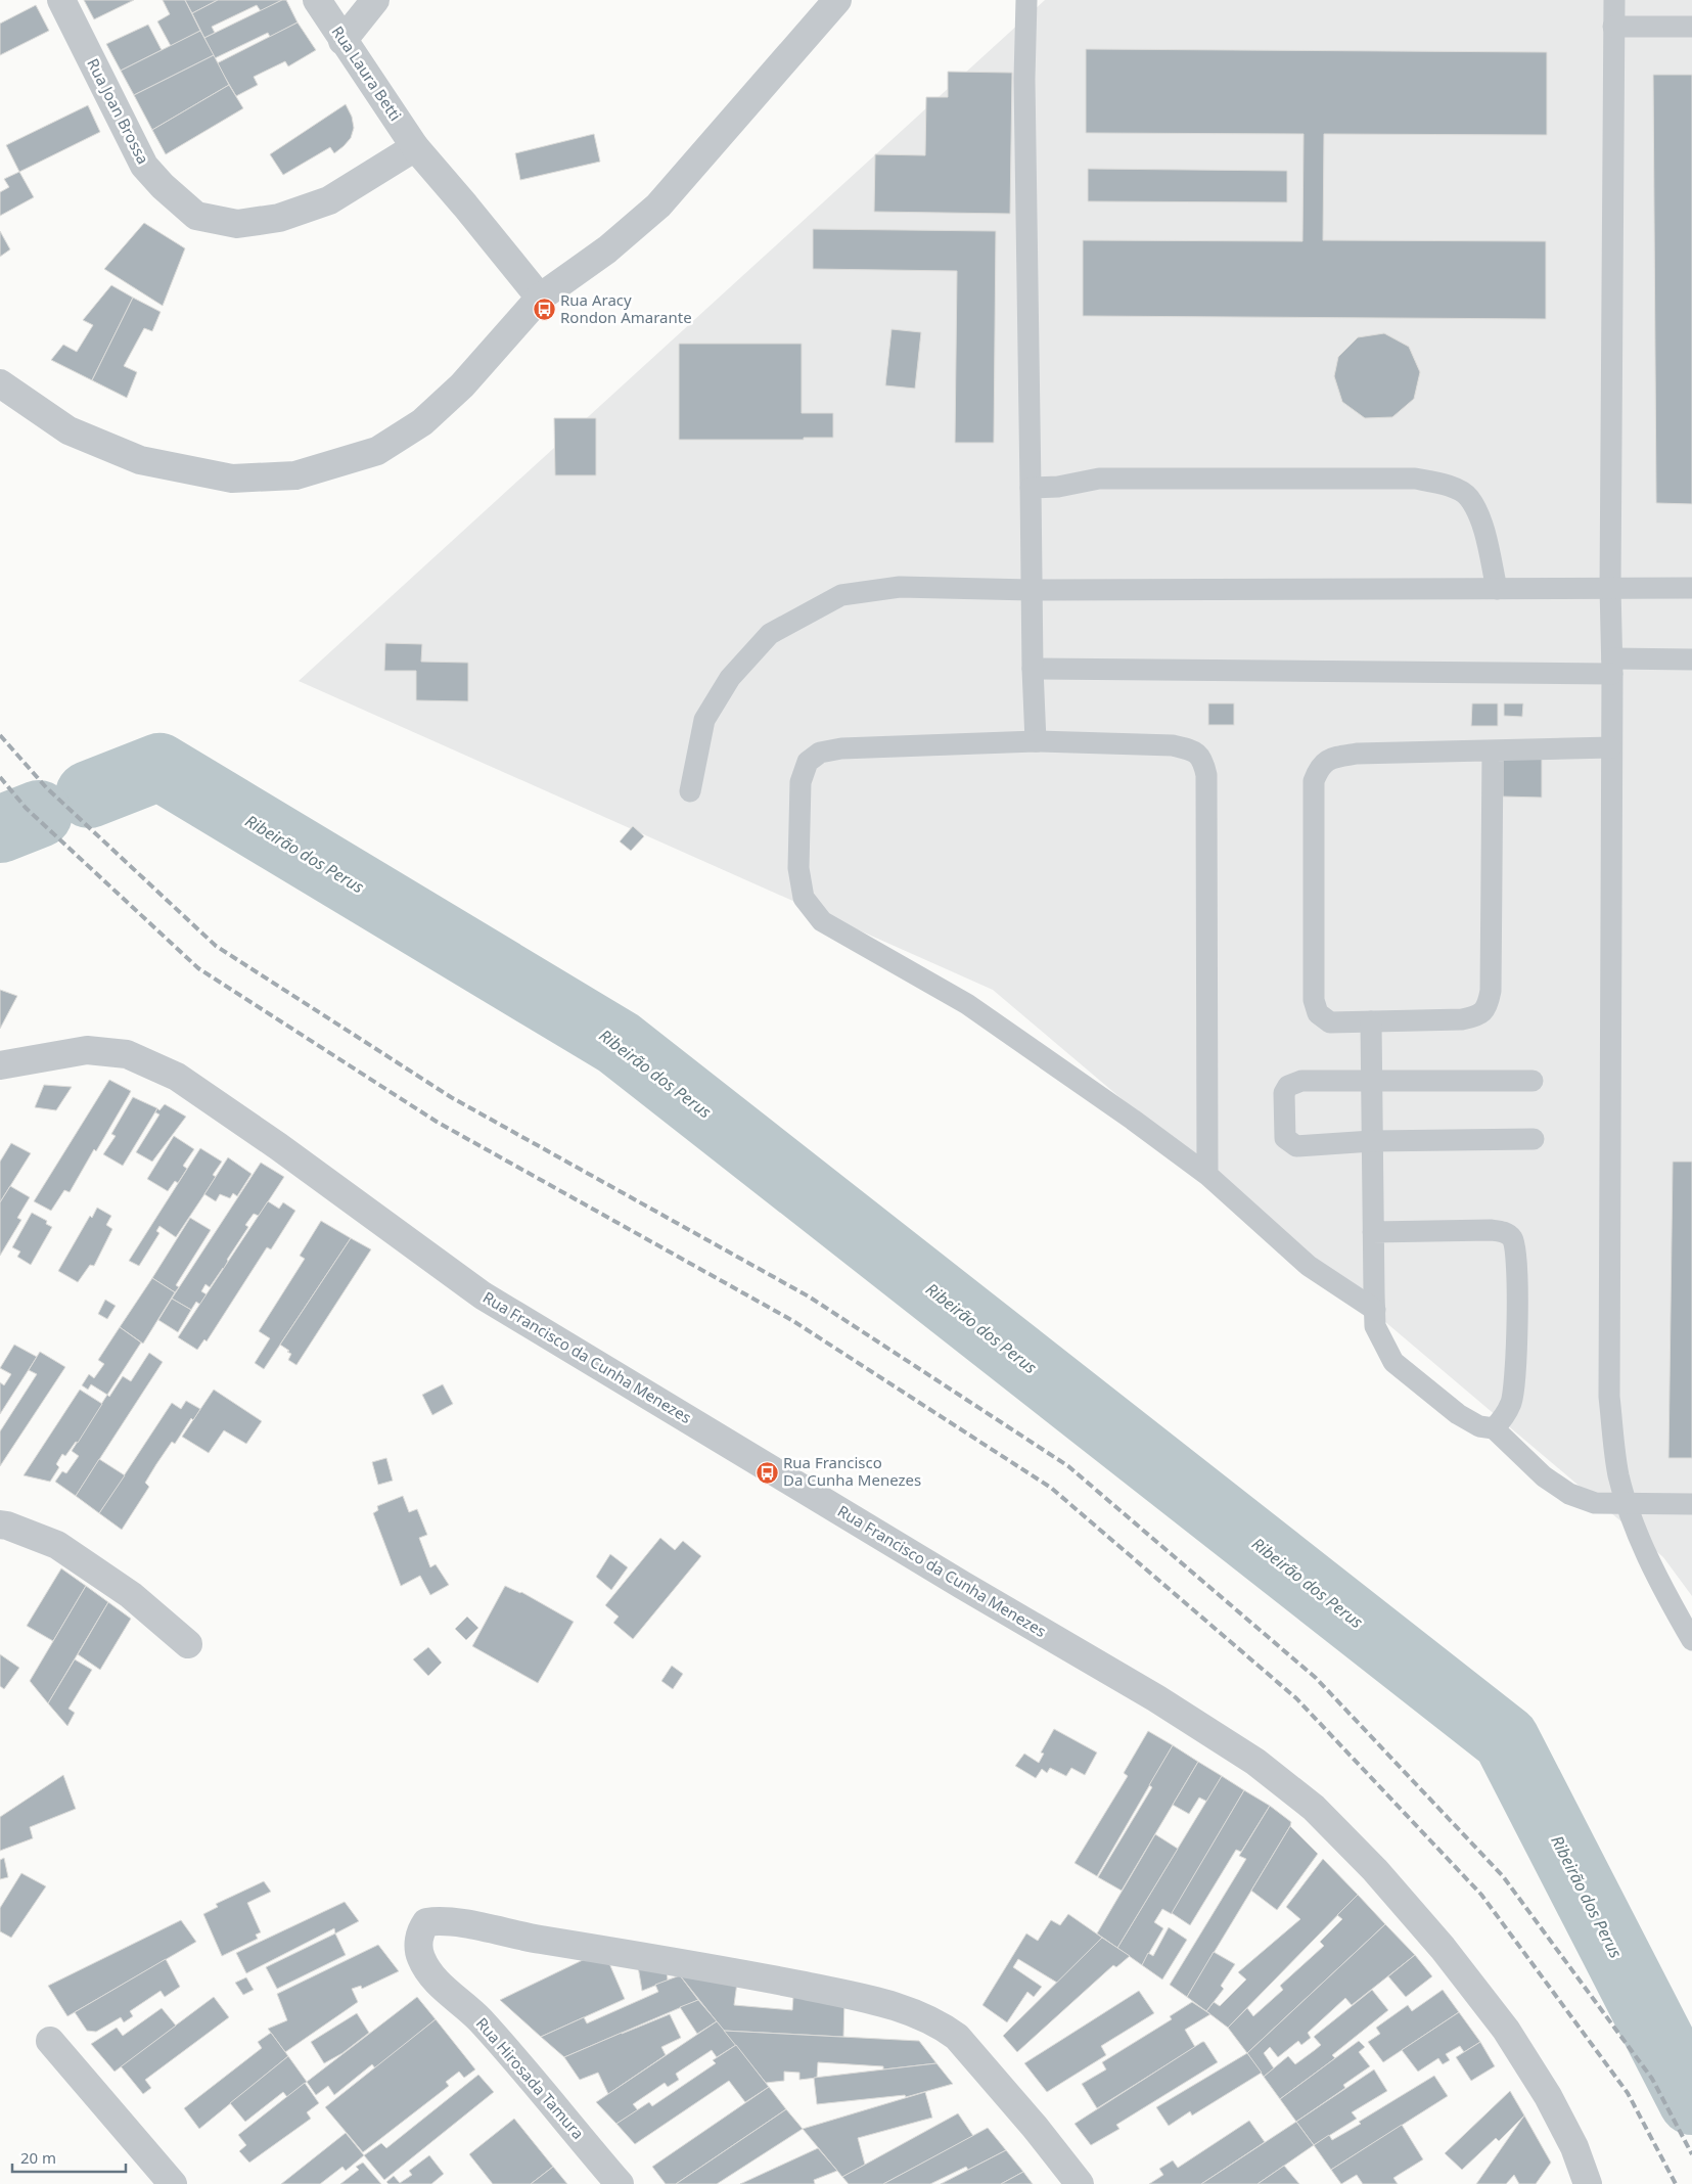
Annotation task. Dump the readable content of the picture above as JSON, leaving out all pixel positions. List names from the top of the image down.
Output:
{
  "streets": {
    "street": [
      "Rua Laura Betti",
      "Rua Joan Brossa",
      "Rua Francisco da Cunha Menezes",
      "Rua Hirosada Tamura"
    ]
  },
  "crossings": [
    ["Rua Laura Betti", "Rua Joan Brossa"]
  ],
  "water": ["Ribeirão dos Perus"],
  "places": {
    "bus stop": ["Rua Aracy Rondon Amarante", "Rua Francisco Da Cunha Menezes"]
  },
  "scale_bar": "20 m"
}
